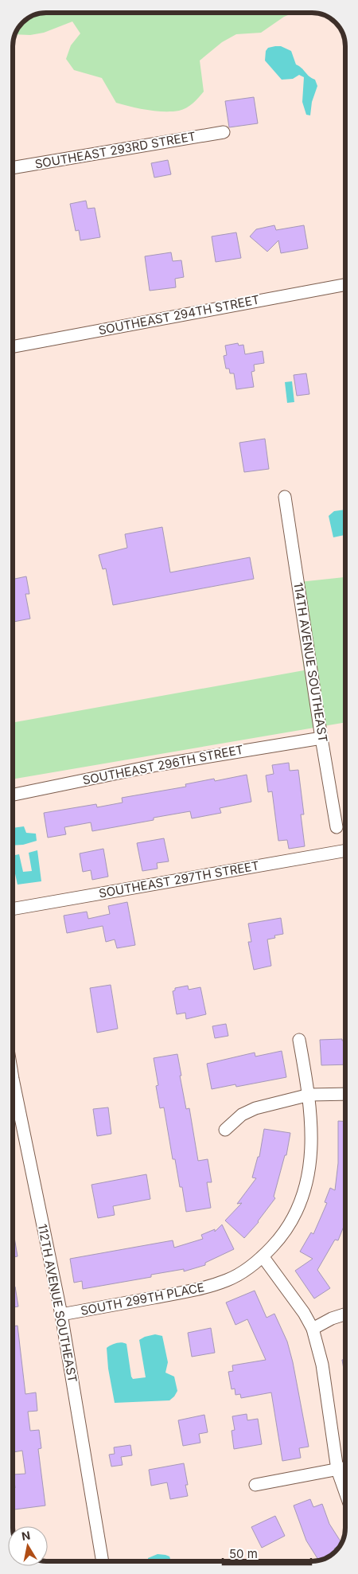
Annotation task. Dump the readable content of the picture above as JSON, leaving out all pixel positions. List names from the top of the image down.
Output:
{
  "streets": {
    "street": [
      "SOUTHEAST 293RD STREET",
      "SOUTHEAST 294TH STREET",
      "114TH AVENUE SOUTHEAST",
      "SOUTHEAST 296TH STREET",
      "SOUTHEAST 297TH STREET",
      "SOUTH 299TH PLACE",
      "112TH AVENUE SOUTHEAST"
    ]
  },
  "crossings": [
    ["114TH AVENUE SOUTHEAST", "SOUTHEAST 296TH STREET"],
    ["SOUTH 299TH PLACE", "112TH AVENUE SOUTHEAST"]
  ],
  "scale_bar": "50 m",
  "north": "top"
}
